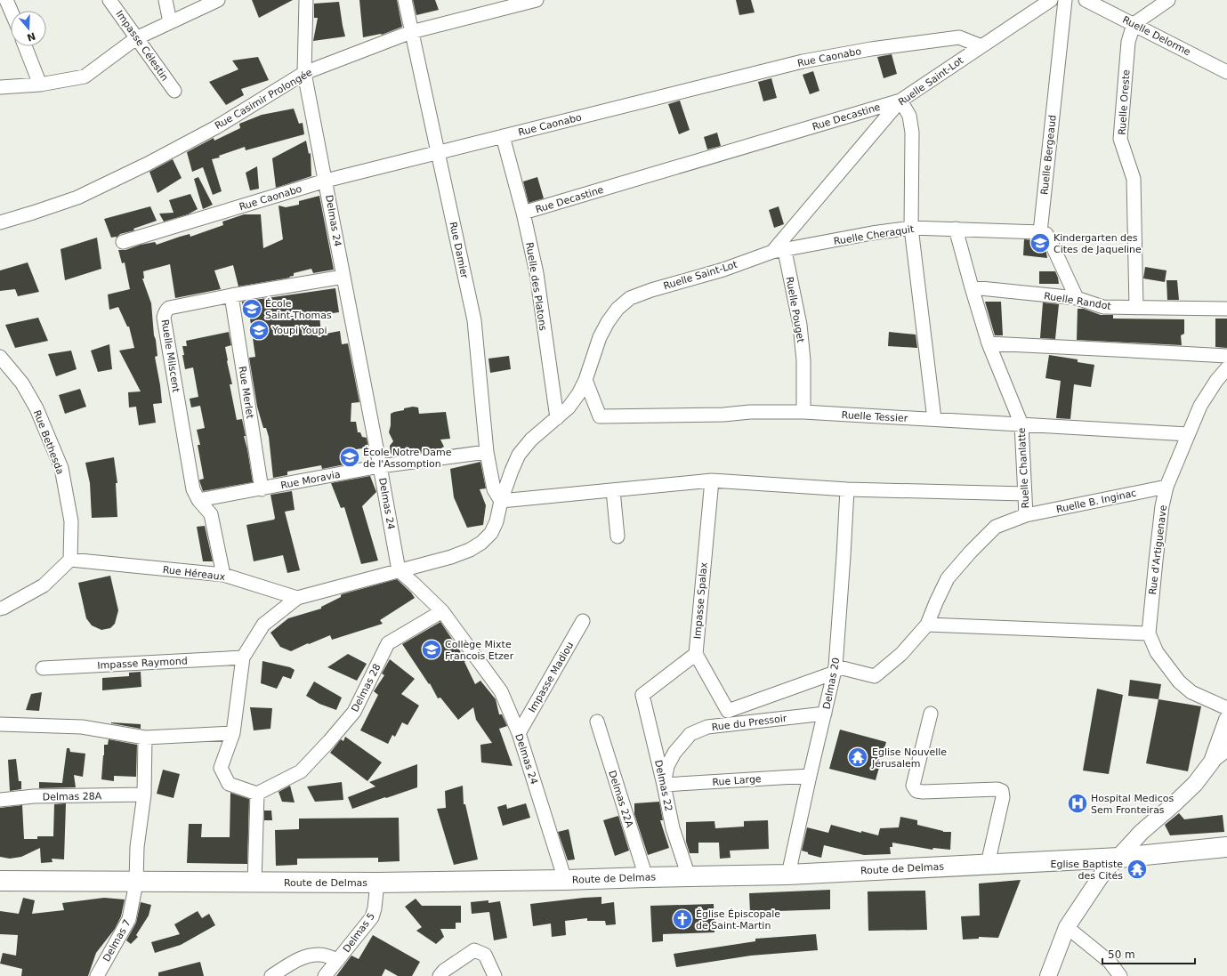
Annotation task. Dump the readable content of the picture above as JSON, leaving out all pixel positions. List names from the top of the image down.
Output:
{
  "streets": {
    "main road": ["Route de Delmas"],
    "street": [
      "Ruelle Delorme",
      "Impasse Célestin",
      "Rue Caonabo",
      "Ruelle Saint-Lot",
      "Rue Casimir Prolongée",
      "Ruelle Oreste",
      "Rue Decastine",
      "Ruelle Bergeaud",
      "Delmas 24",
      "Ruelle Cheraquit",
      "Rue Damier",
      "Ruelle des Platons",
      "Ruelle Randot",
      "Ruelle Pouget",
      "Ruelle Milscent",
      "Rue Merlet",
      "Ruelle Tessier",
      "Rue Bethesda",
      "Ruelle Chanlatte",
      "Rue Moravia",
      "Ruelle B. Inginac",
      "Rue d'Artiguenave",
      "Rue Héreaux",
      "Impasse Spalax",
      "Impasse Raymond",
      "Impasse Madiou",
      "Delmas 20",
      "Delmas 28",
      "Rue du Pressoir",
      "Rue Large",
      "Delmas 22",
      "Delmas 28A",
      "Delmas 22A",
      "Delmas 5",
      "Delmas 7"
    ]
  },
  "crossings": [
    ["Ruelle Delorme", "Ruelle Oreste"],
    ["Rue Caonabo", "Ruelle Saint-Lot"],
    ["Rue Caonabo", "Delmas 24"],
    ["Rue Caonabo", "Rue Damier"],
    ["Rue Caonabo", "Ruelle des Platons"],
    ["Ruelle Saint-Lot", "Rue Decastine"],
    ["Ruelle Saint-Lot", "Delmas 24"],
    ["Ruelle Saint-Lot", "Ruelle Cheraquit"],
    ["Ruelle Saint-Lot", "Rue Damier"],
    ["Ruelle Saint-Lot", "Ruelle des Platons"],
    ["Ruelle Saint-Lot", "Ruelle Pouget"],
    ["Ruelle Saint-Lot", "Ruelle Tessier"],
    ["Rue Casimir Prolongée", "Delmas 24"],
    ["Rue Casimir Prolongée", "Rue Damier"],
    ["Ruelle Oreste", "Ruelle Randot"],
    ["Rue Decastine", "Ruelle des Platons"],
    ["Ruelle Bergeaud", "Ruelle Cheraquit"],
    ["Delmas 24", "Ruelle Milscent"],
    ["Delmas 24", "Rue Moravia"],
    ["Delmas 24", "Impasse Madiou"],
    ["Delmas 24", "Delmas 28"],
    ["Delmas 24", "Route de Delmas"],
    ["Ruelle Cheraquit", "Ruelle Pouget"],
    ["Ruelle Cheraquit", "Ruelle Chanlatte"],
    ["Rue Damier", "Rue Moravia"],
    ["Ruelle Randot", "Ruelle Chanlatte"],
    ["Ruelle Pouget", "Ruelle Tessier"],
    ["Ruelle Milscent", "Rue Merlet"],
    ["Ruelle Milscent", "Rue Moravia"],
    ["Ruelle Milscent", "Rue Héreaux"],
    ["Rue Merlet", "Rue Moravia"],
    ["Ruelle Tessier", "Ruelle Chanlatte"],
    ["Ruelle Tessier", "Rue d'Artiguenave"],
    ["Rue Bethesda", "Rue Héreaux"],
    ["Ruelle Chanlatte", "Ruelle B. Inginac"],
    ["Ruelle Chanlatte", "Delmas 20"],
    ["Ruelle B. Inginac", "Rue d'Artiguenave"],
    ["Impasse Spalax", "Delmas 22"],
    ["Delmas 20", "Rue du Pressoir"],
    ["Delmas 20", "Rue Large"],
    ["Delmas 20", "Route de Delmas"],
    ["Rue du Pressoir", "Rue Large"],
    ["Rue du Pressoir", "Delmas 22"],
    ["Rue Large", "Delmas 22"],
    ["Delmas 22", "Route de Delmas"],
    ["Delmas 22A", "Route de Delmas"],
    ["Route de Delmas", "Delmas 5"],
    ["Route de Delmas", "Delmas 7"]
  ],
  "places": {
    "school or university": [
      "Kindergarten des Cites de Jaqueline",
      "École Saint-Thomas",
      "Youpi Youpi",
      "École Notre Dame de l'Assomption",
      "Collège Mixte Francois Etzer"
    ],
    "temple": ["Eglise Nouvelle Jérusalem", "Eglise Baptiste des Cités"],
    "hospital": ["Hospital Medicos Sem Fronteiras"],
    "church": ["Église Épiscopale de Saint-Martin"]
  },
  "scale_bar": "50 m",
  "north": "bottom"
}
